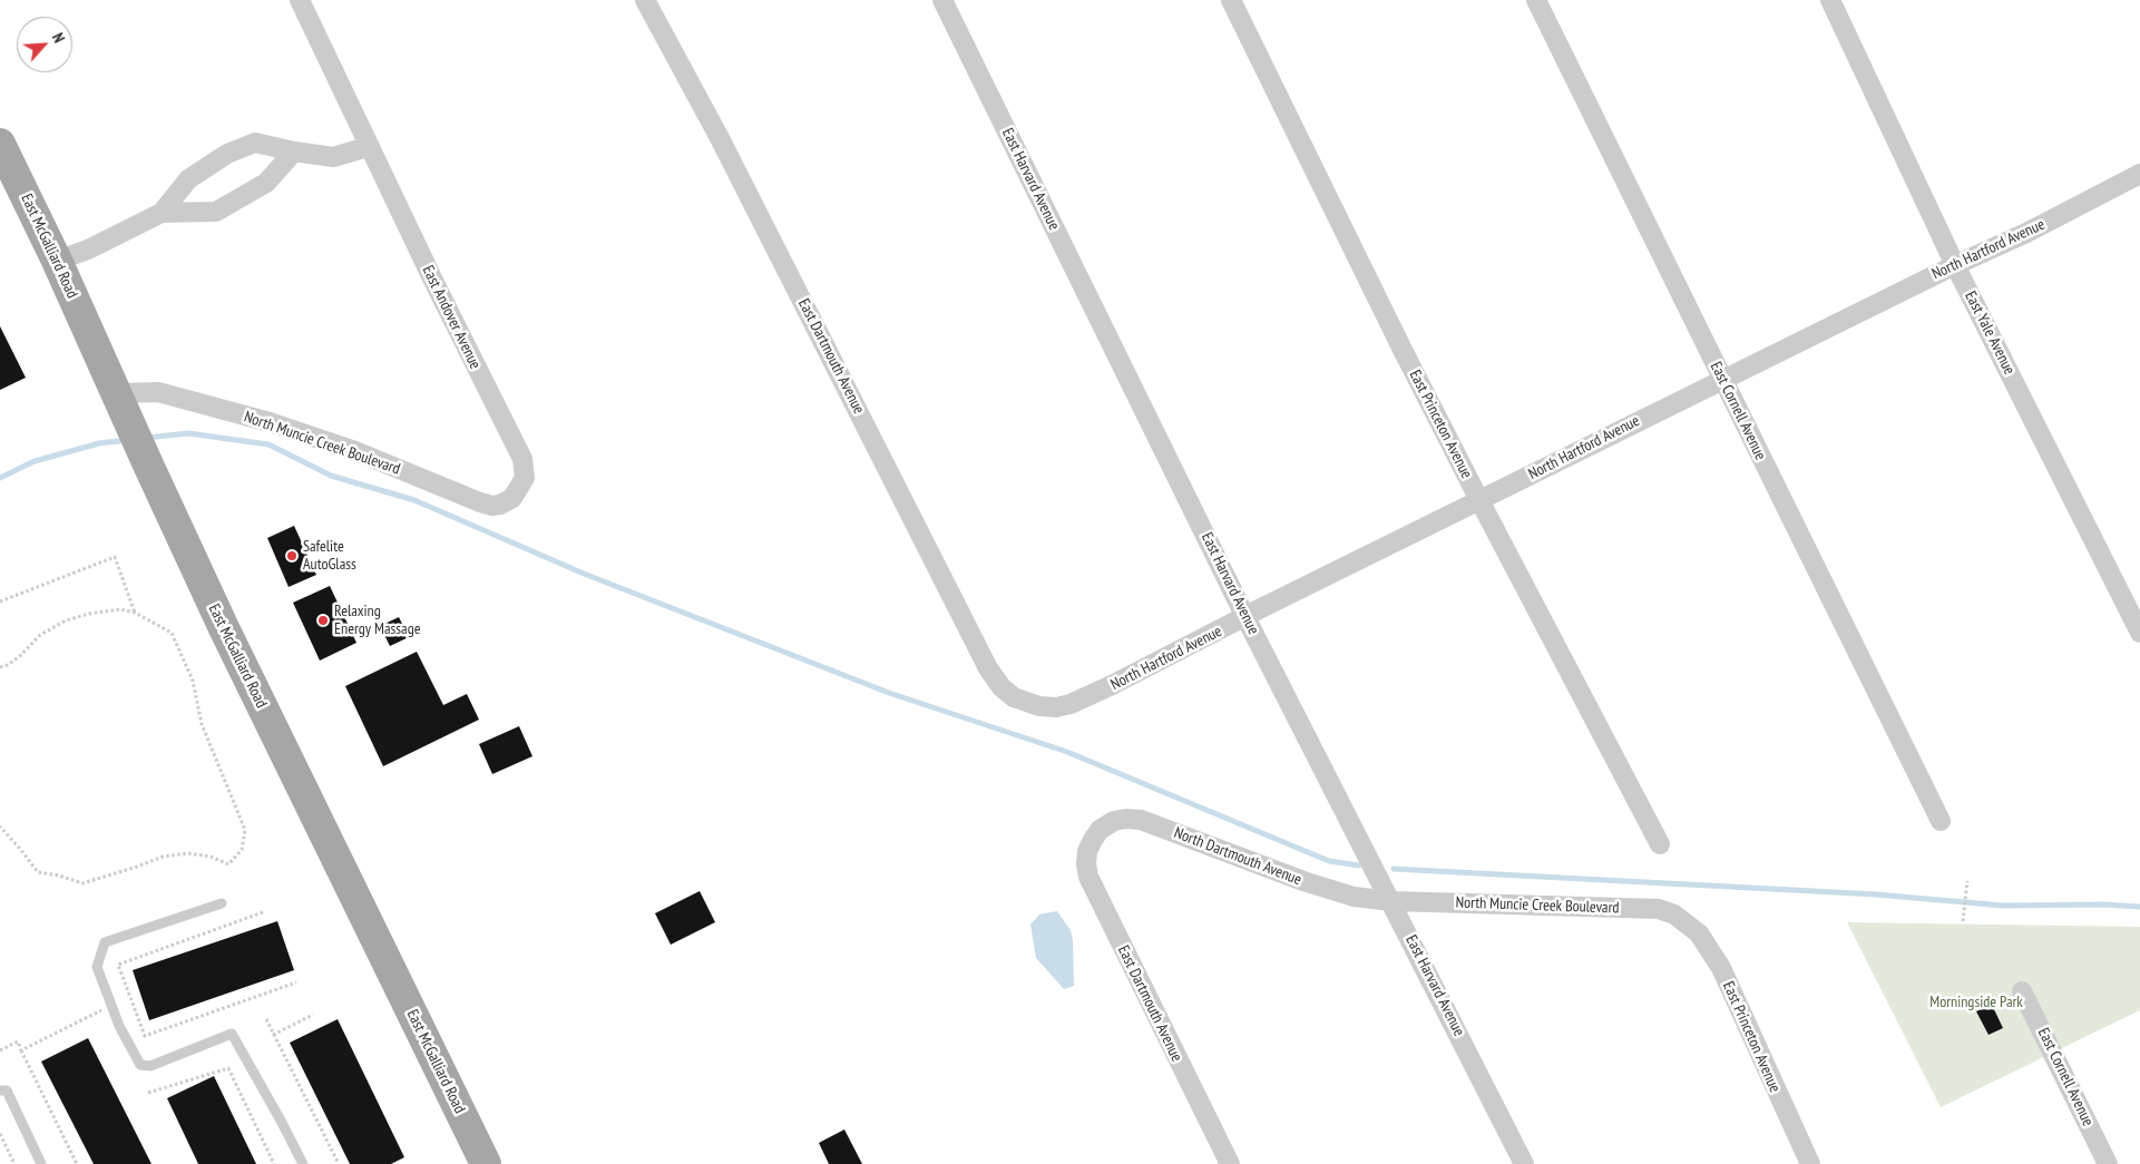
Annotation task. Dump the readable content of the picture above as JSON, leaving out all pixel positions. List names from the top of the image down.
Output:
{
  "streets": {
    "main road": ["East McGalliard Road"],
    "street": [
      "East Harvard Avenue",
      "North Hartford Avenue",
      "East Andover Avenue",
      "East Yale Avenue",
      "East Dartmouth Avenue",
      "East Cornell Avenue",
      "East Princeton Avenue",
      "North Muncie Creek Boulevard",
      "North Dartmouth Avenue"
    ]
  },
  "crossings": [
    ["East Harvard Avenue", "North Hartford Avenue"],
    ["East Harvard Avenue", "North Muncie Creek Boulevard"],
    ["East Harvard Avenue", "North Dartmouth Avenue"],
    ["East McGalliard Road", "North Muncie Creek Boulevard"],
    ["North Hartford Avenue", "East Yale Avenue"],
    ["North Hartford Avenue", "East Dartmouth Avenue"],
    ["North Hartford Avenue", "East Cornell Avenue"],
    ["North Hartford Avenue", "East Princeton Avenue"],
    ["East Andover Avenue", "North Muncie Creek Boulevard"],
    ["East Dartmouth Avenue", "North Dartmouth Avenue"],
    ["East Princeton Avenue", "North Muncie Creek Boulevard"],
    ["North Muncie Creek Boulevard", "North Dartmouth Avenue"]
  ],
  "parks": ["Morningside Park"],
  "places": ["Safelite AutoGlass", "Relaxing Energy Massage"],
  "north": "top right"
}
